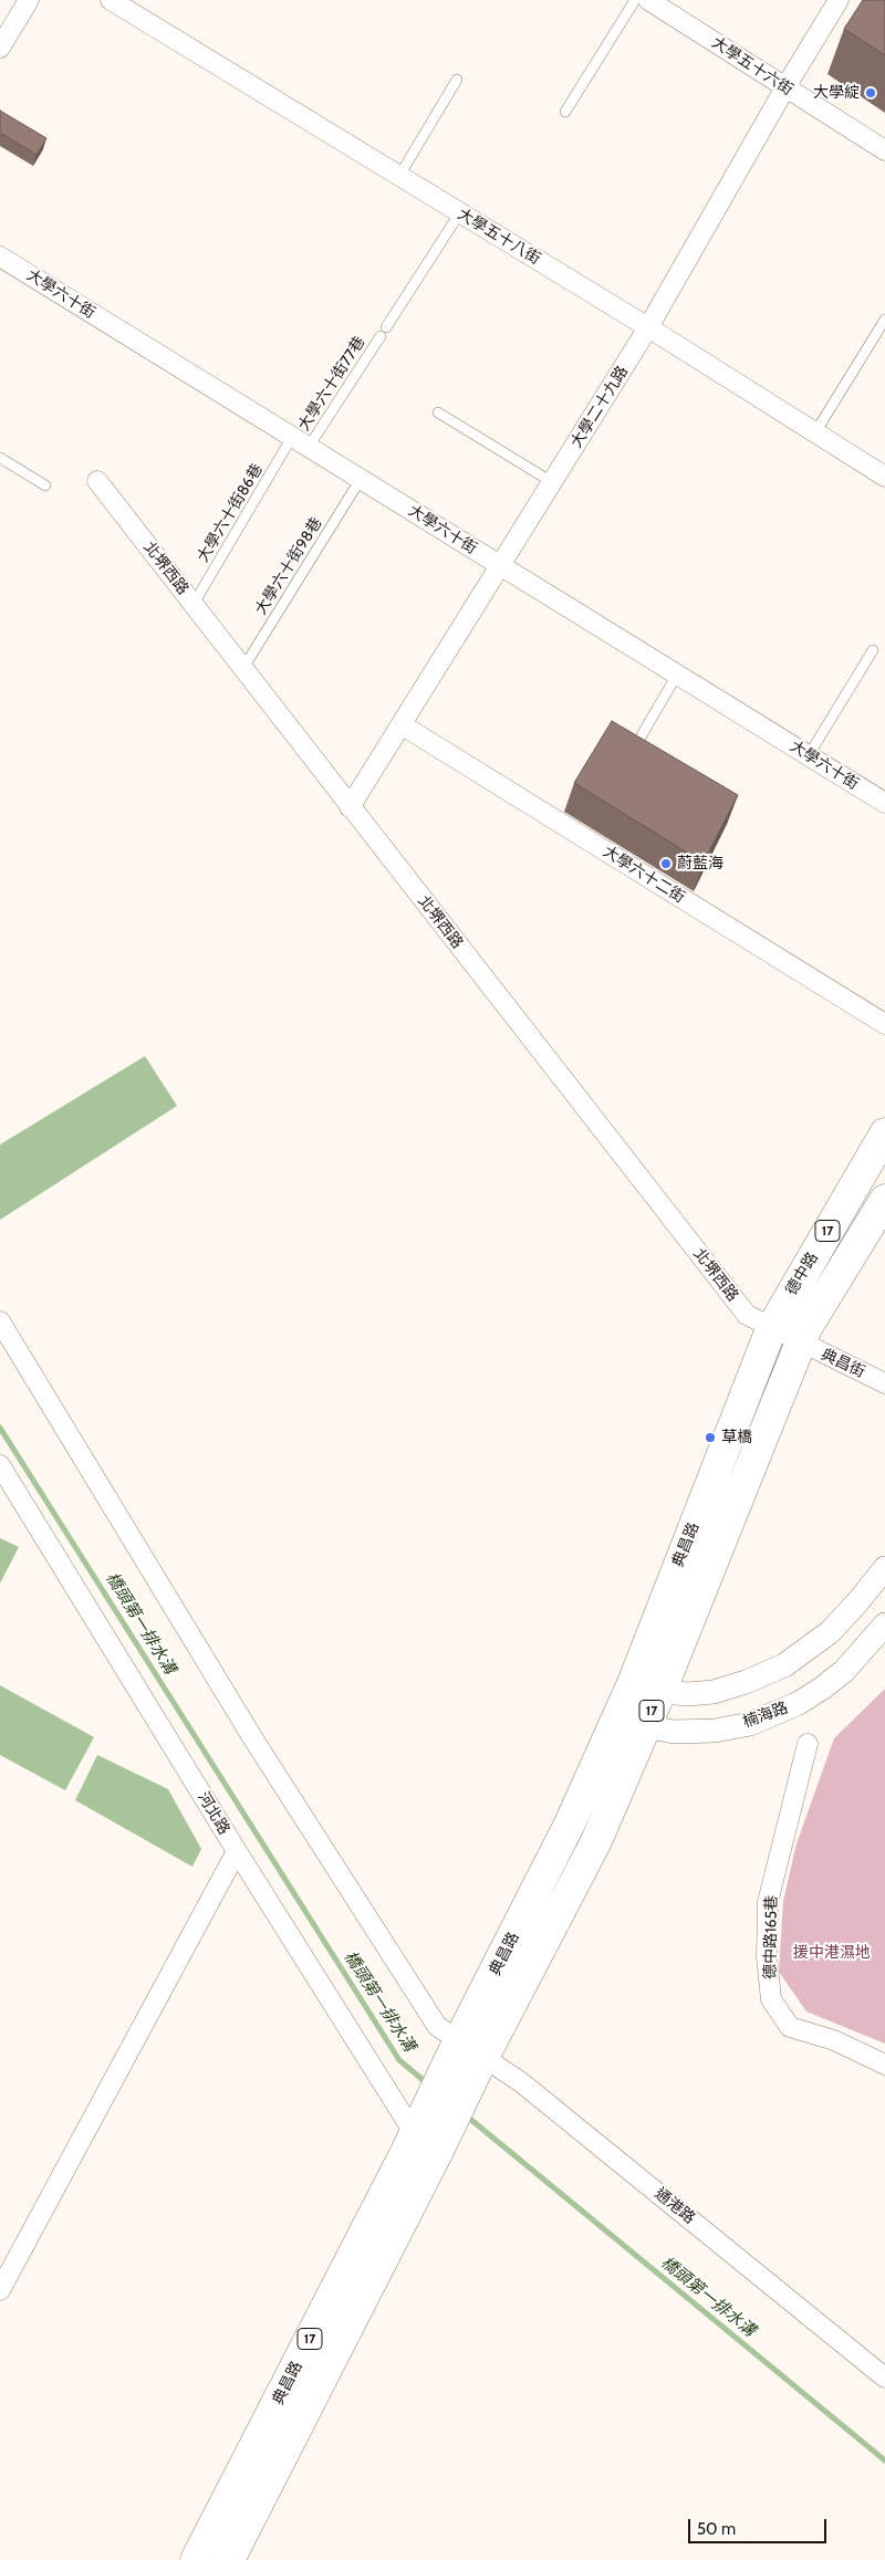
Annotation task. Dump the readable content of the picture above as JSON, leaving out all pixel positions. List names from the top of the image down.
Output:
{
  "streets": {
    "main road": ["17", "德中路", "典昌路"],
    "street": [
      "大學五十六街",
      "大學五十八街",
      "大學六十街",
      "大學二十九路",
      "北堺西路",
      "大學六十二街",
      "典昌街",
      "楠海路",
      "河北路",
      "德中路165巷",
      "通港路"
    ],
    "lane": ["大學六十街77巷", "大學六十街86巷", "大學六十街98巷"]
  },
  "crossings": [
    ["大學五十六街", "大學二十九路"],
    ["大學五十八街", "大學六十街77巷"],
    ["大學五十八街", "大學二十九路"],
    ["大學六十街", "大學六十街77巷"],
    ["大學六十街", "大學二十九路"],
    ["大學六十街", "大學六十街86巷"],
    ["大學六十街", "大學六十街98巷"],
    ["大學二十九路", "北堺西路"],
    ["大學二十九路", "大學六十二街"],
    ["大學六十街86巷", "北堺西路"],
    ["大學六十街98巷", "北堺西路"],
    ["北堺西路", "17"],
    ["北堺西路", "德中路"],
    ["北堺西路", "典昌街"],
    ["北堺西路", "典昌路"],
    ["17", "典昌街"],
    ["17", "典昌路"],
    ["德中路", "典昌路"],
    ["典昌街", "典昌路"],
    ["典昌路", "楠海路"],
    ["典昌路", "河北路"],
    ["典昌路", "通港路"]
  ],
  "water": ["橋頭第一排水溝"],
  "parks": ["援中港濕地"],
  "places": ["大學綻", "蔚藍海", "草橋"],
  "scale_bar": "50 m"
}
